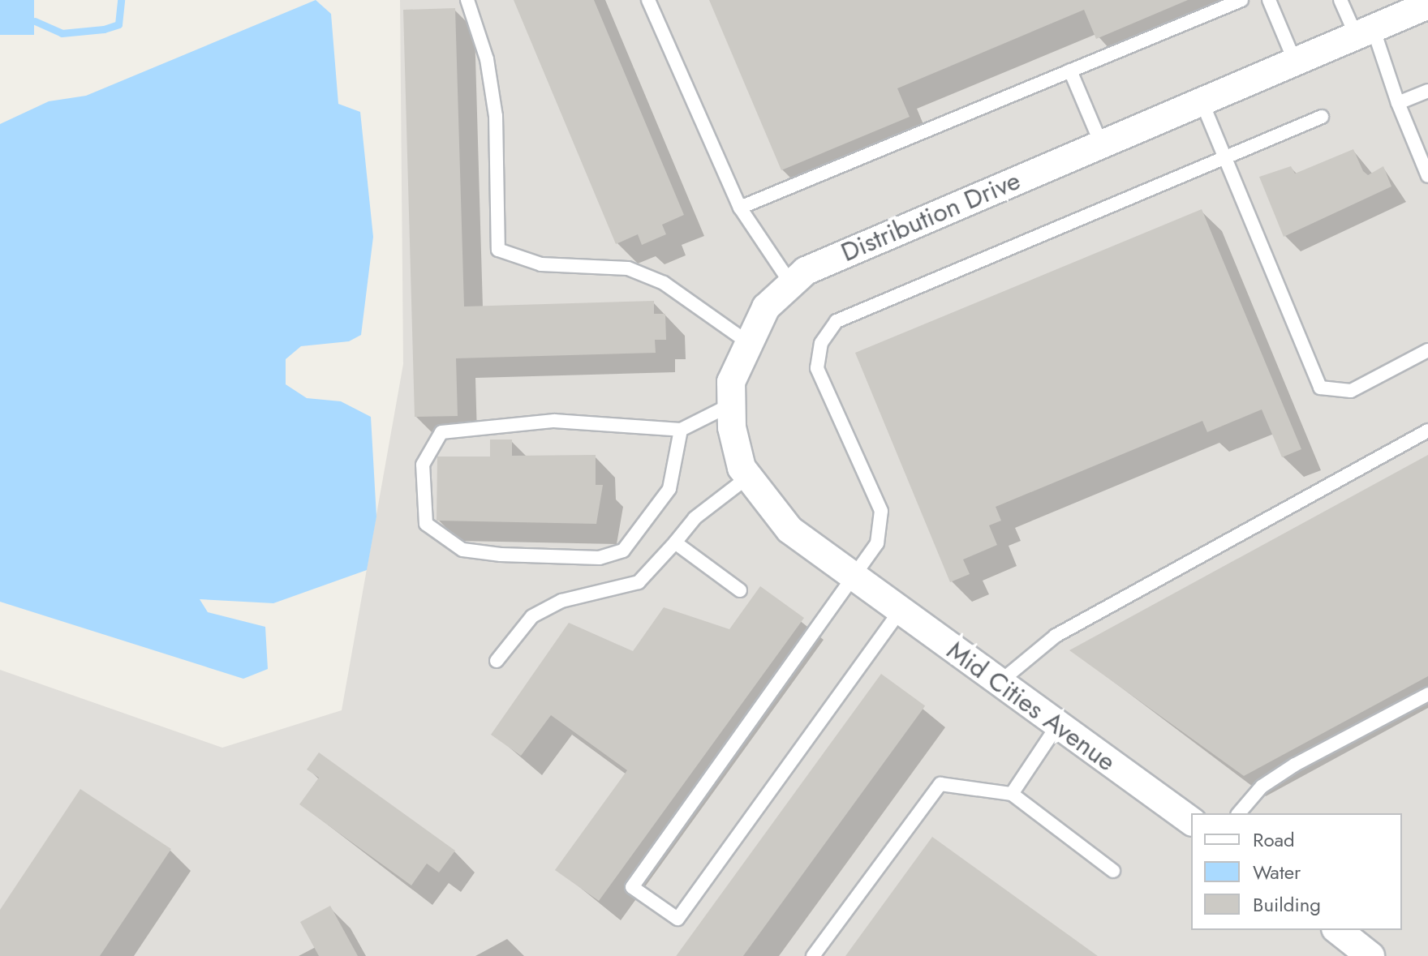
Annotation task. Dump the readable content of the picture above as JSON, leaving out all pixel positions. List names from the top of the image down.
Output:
{
  "streets": {
    "street": ["Distribution Drive", "Mid Cities Avenue"]
  },
  "legend": ["Road", "Water", "Building"]
}
